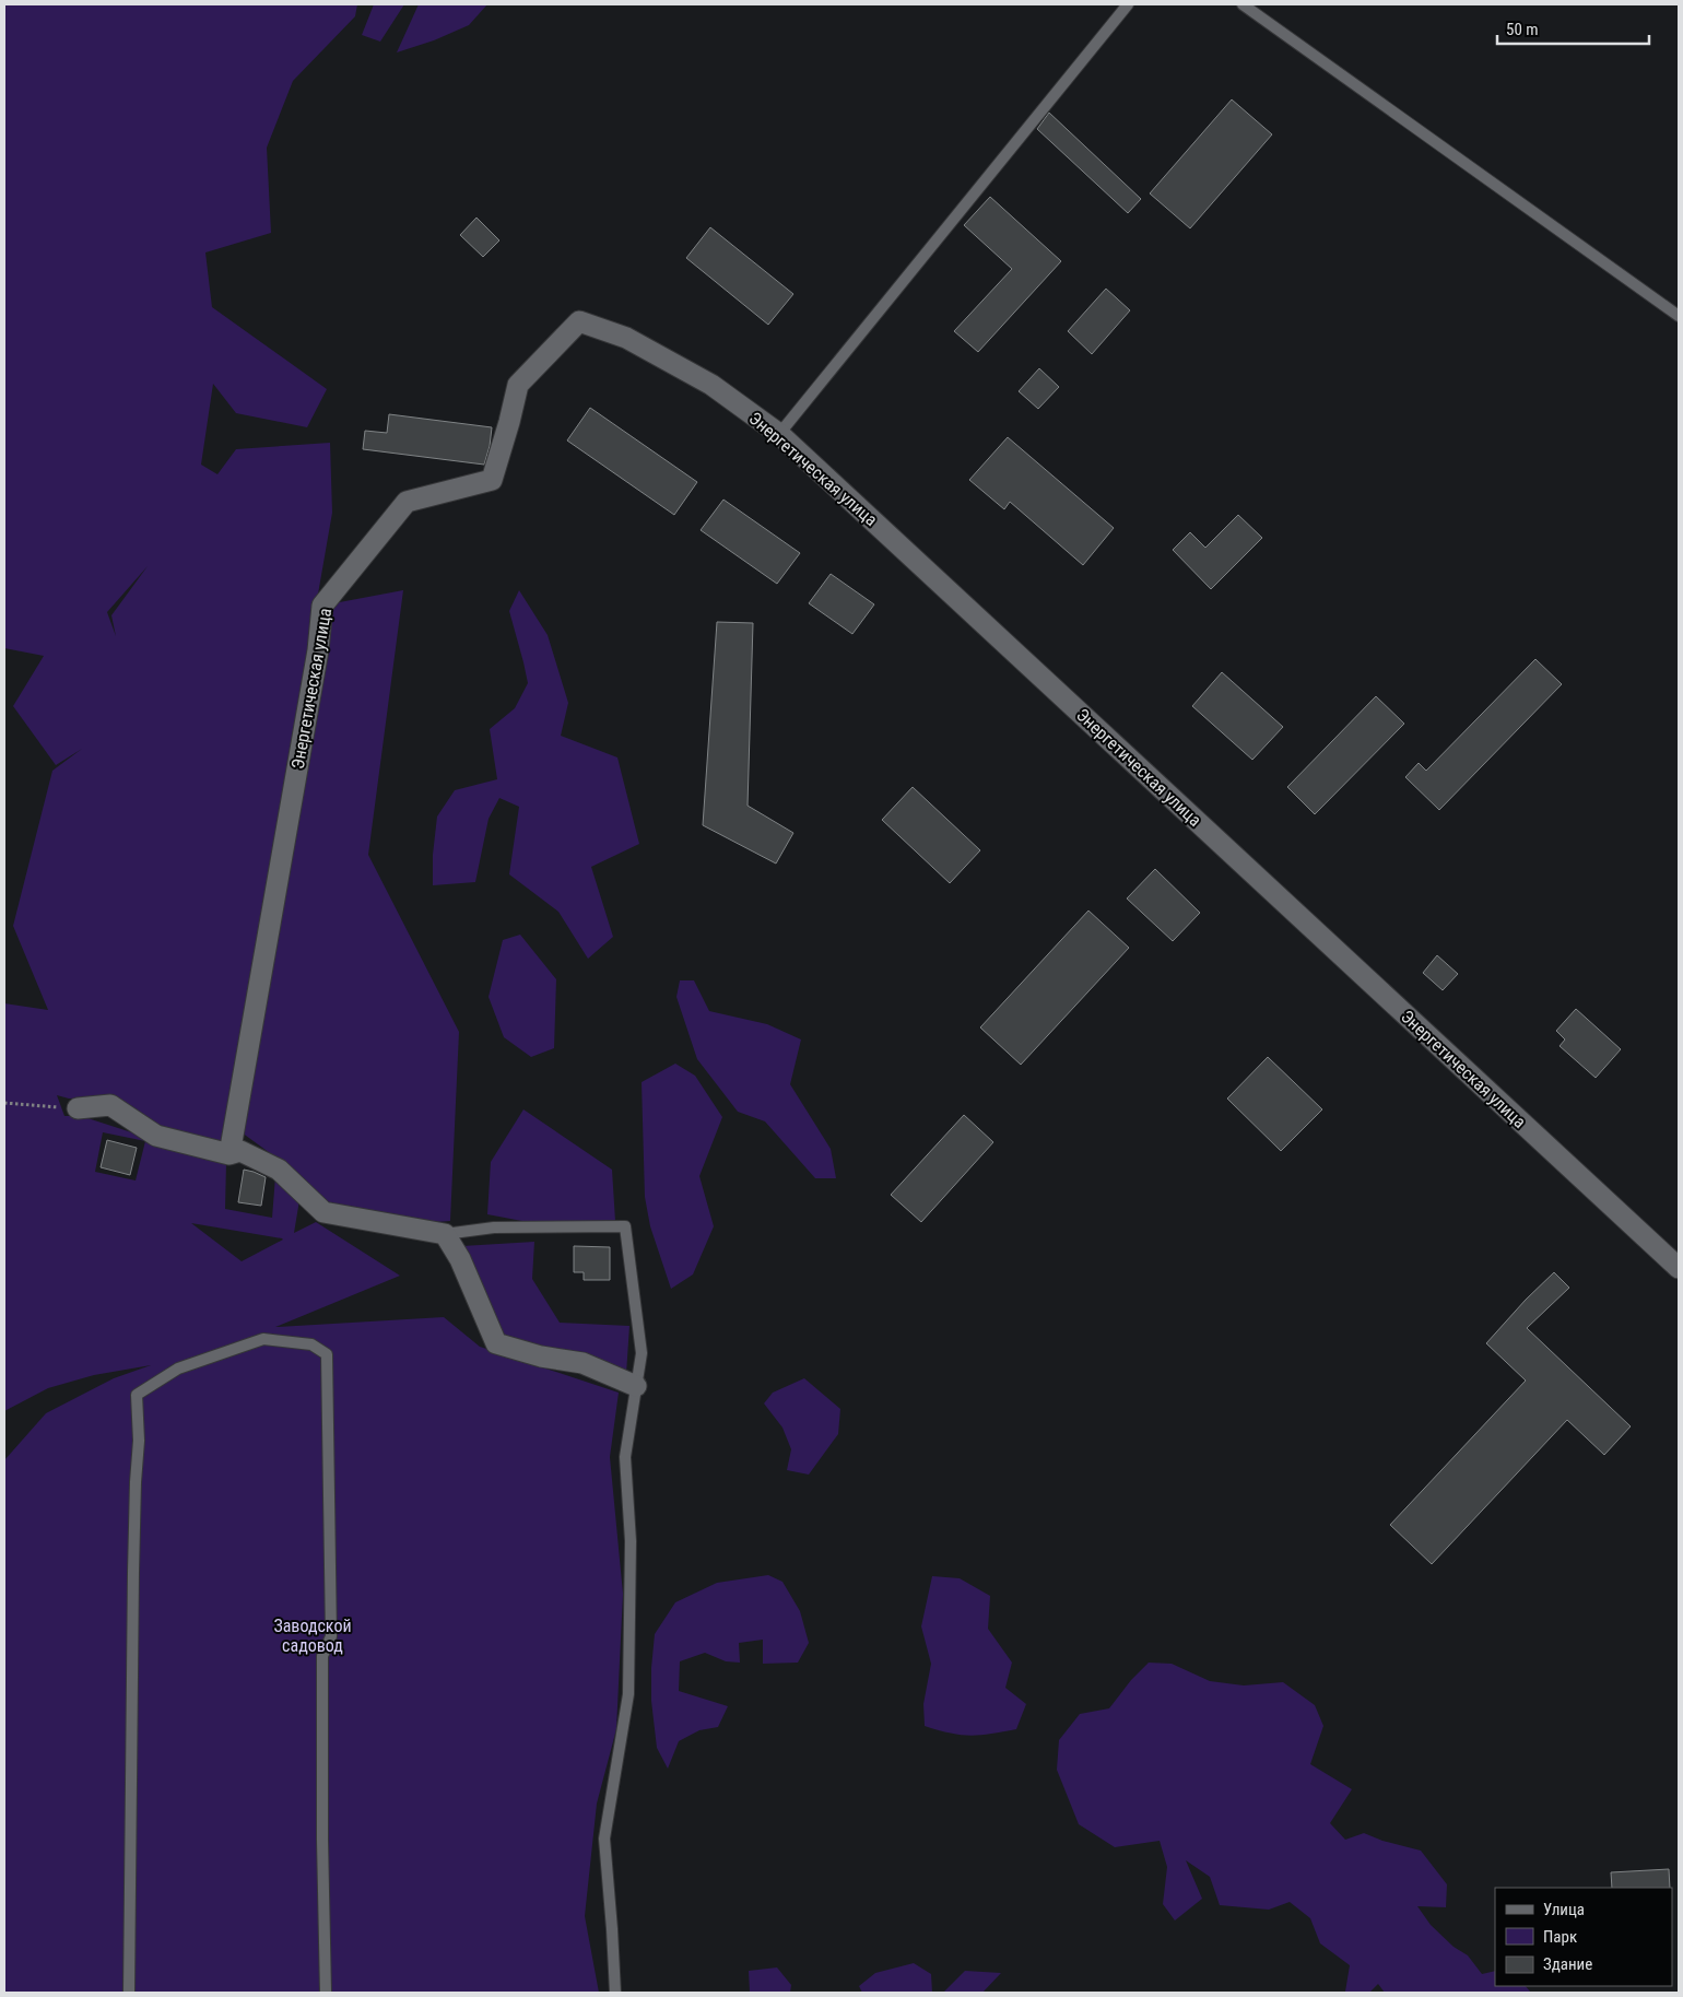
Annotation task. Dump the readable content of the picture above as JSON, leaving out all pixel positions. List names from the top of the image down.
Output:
{
  "streets": {
    "street": ["Энергетическая улица"]
  },
  "parks": ["Заводской садовод"],
  "legend": ["Улица", "Парк", "Здание"],
  "scale_bar": "50 m"
}
